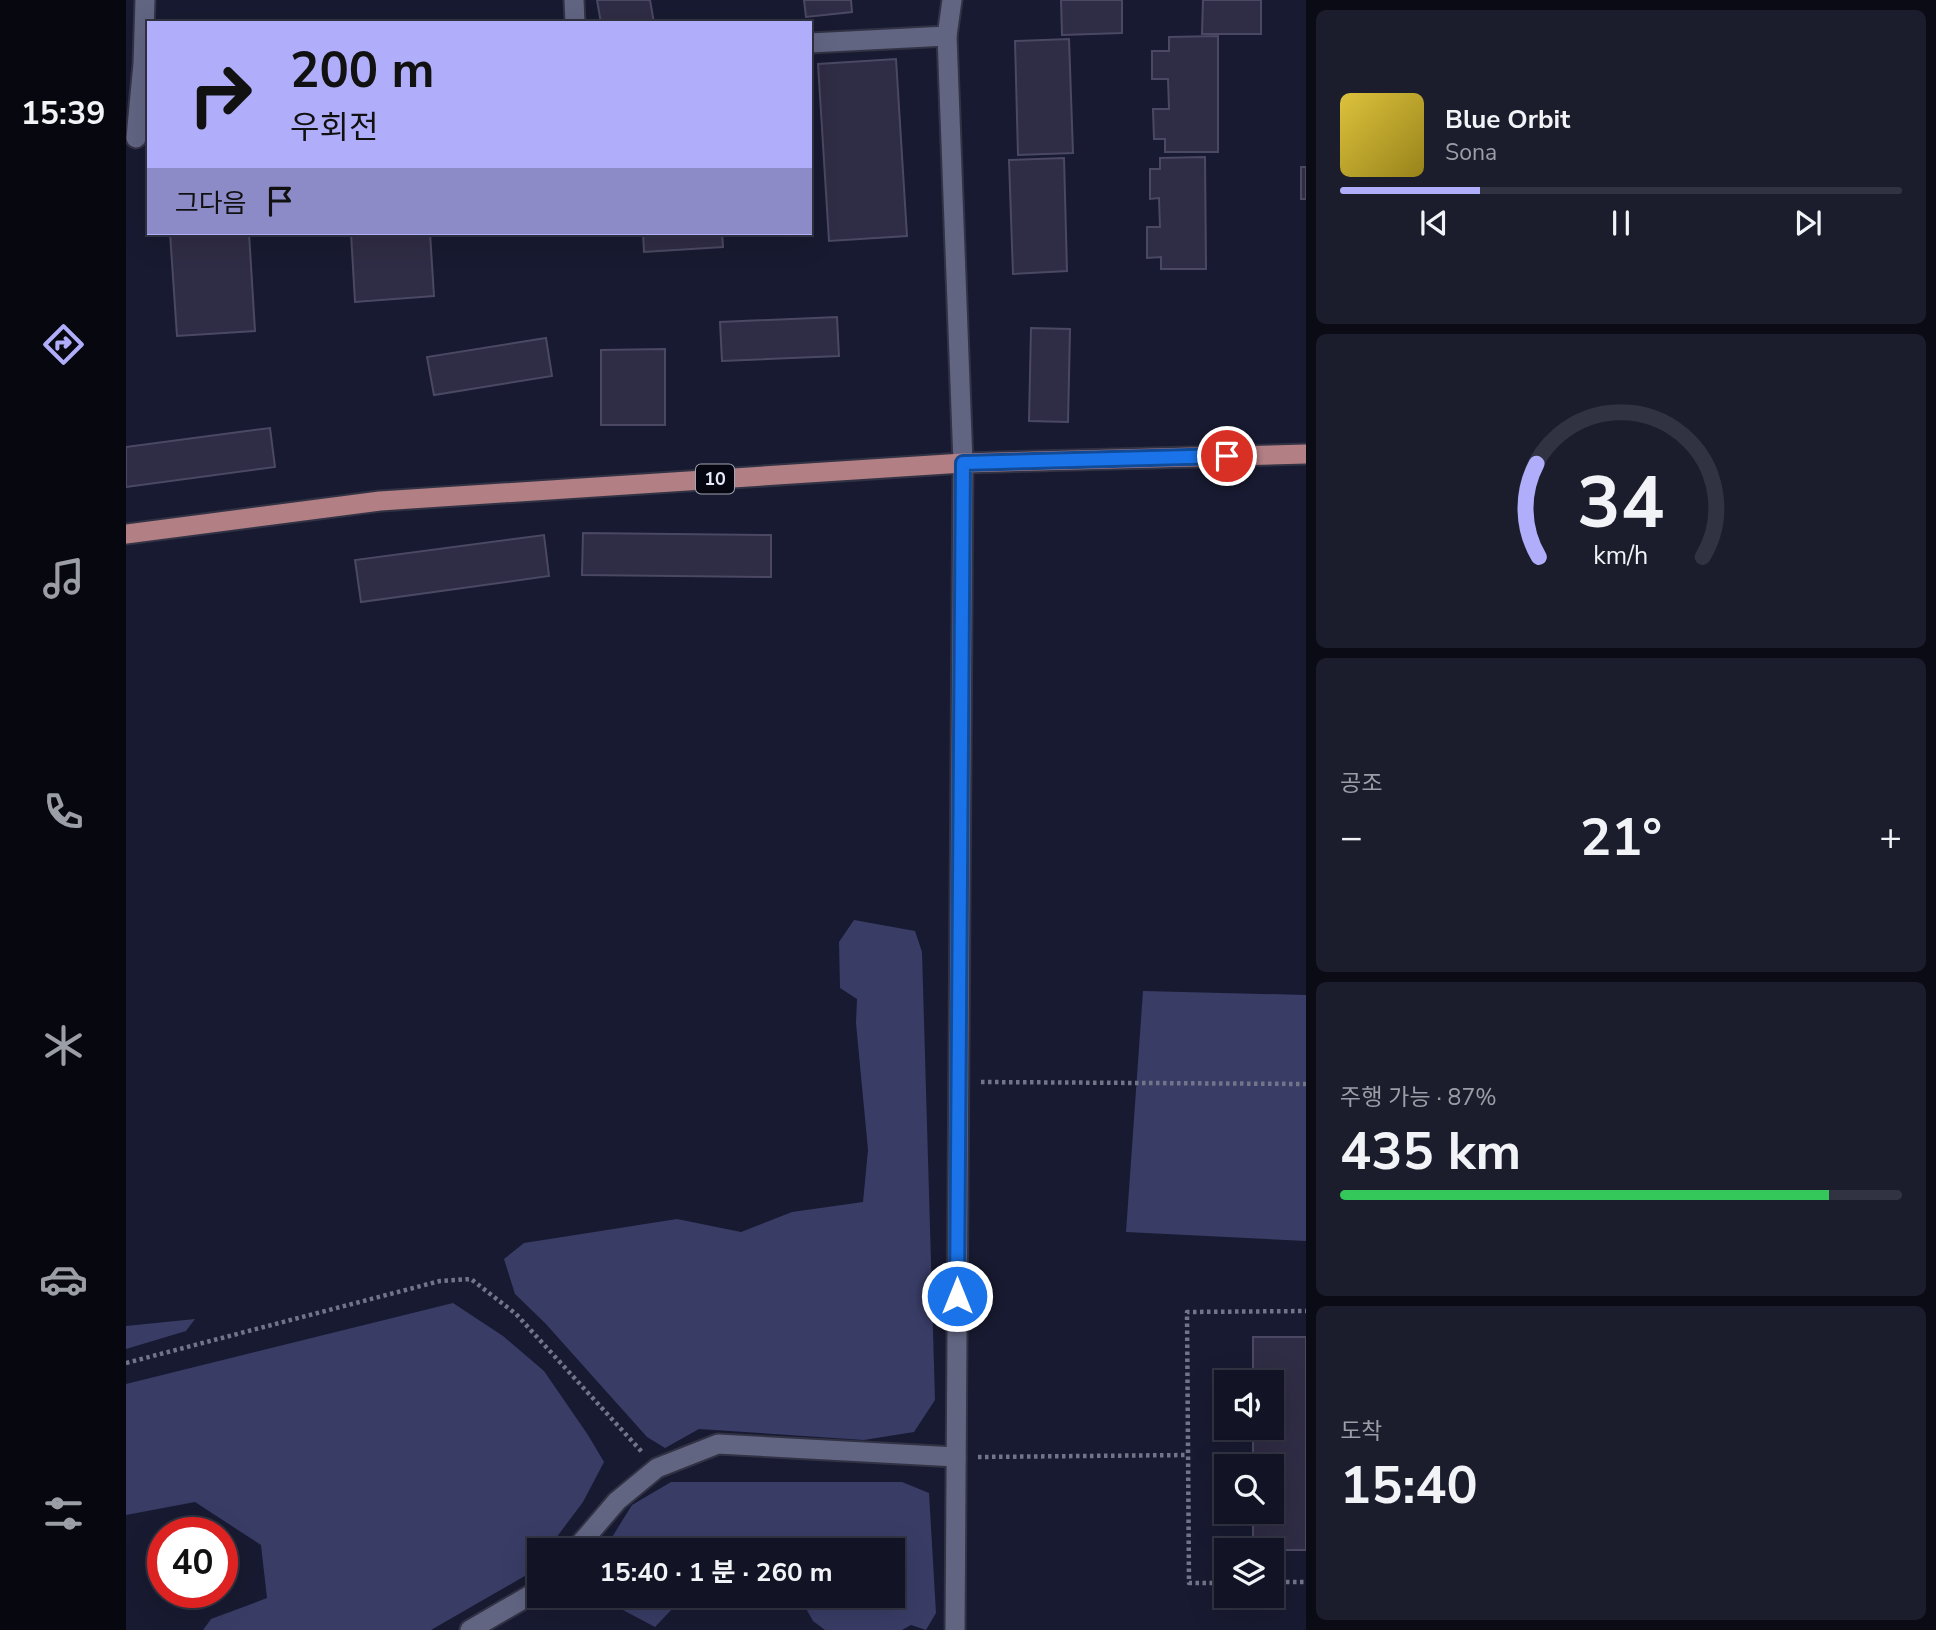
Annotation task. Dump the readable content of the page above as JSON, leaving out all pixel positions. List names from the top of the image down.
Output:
{
  "streets": {
    "main road": ["10"]
  },
  "page": {
    "tabs": "15:39",
    "turn": ["200 m", "우회전"],
    "song": ["Blue Orbit", "Sona"],
    "then": "그다음",
    "tile": [
      "공조",
      ["주행 가능 · 87%", "435 km"],
      ["도착", "15:40"]
    ],
    "heat": ["−", "21°", "+"],
    "limit": "40",
    "trip": "15:40 · 1 분 · 260 m",
    "gauge": ["34", "km/h"]
  }
}
